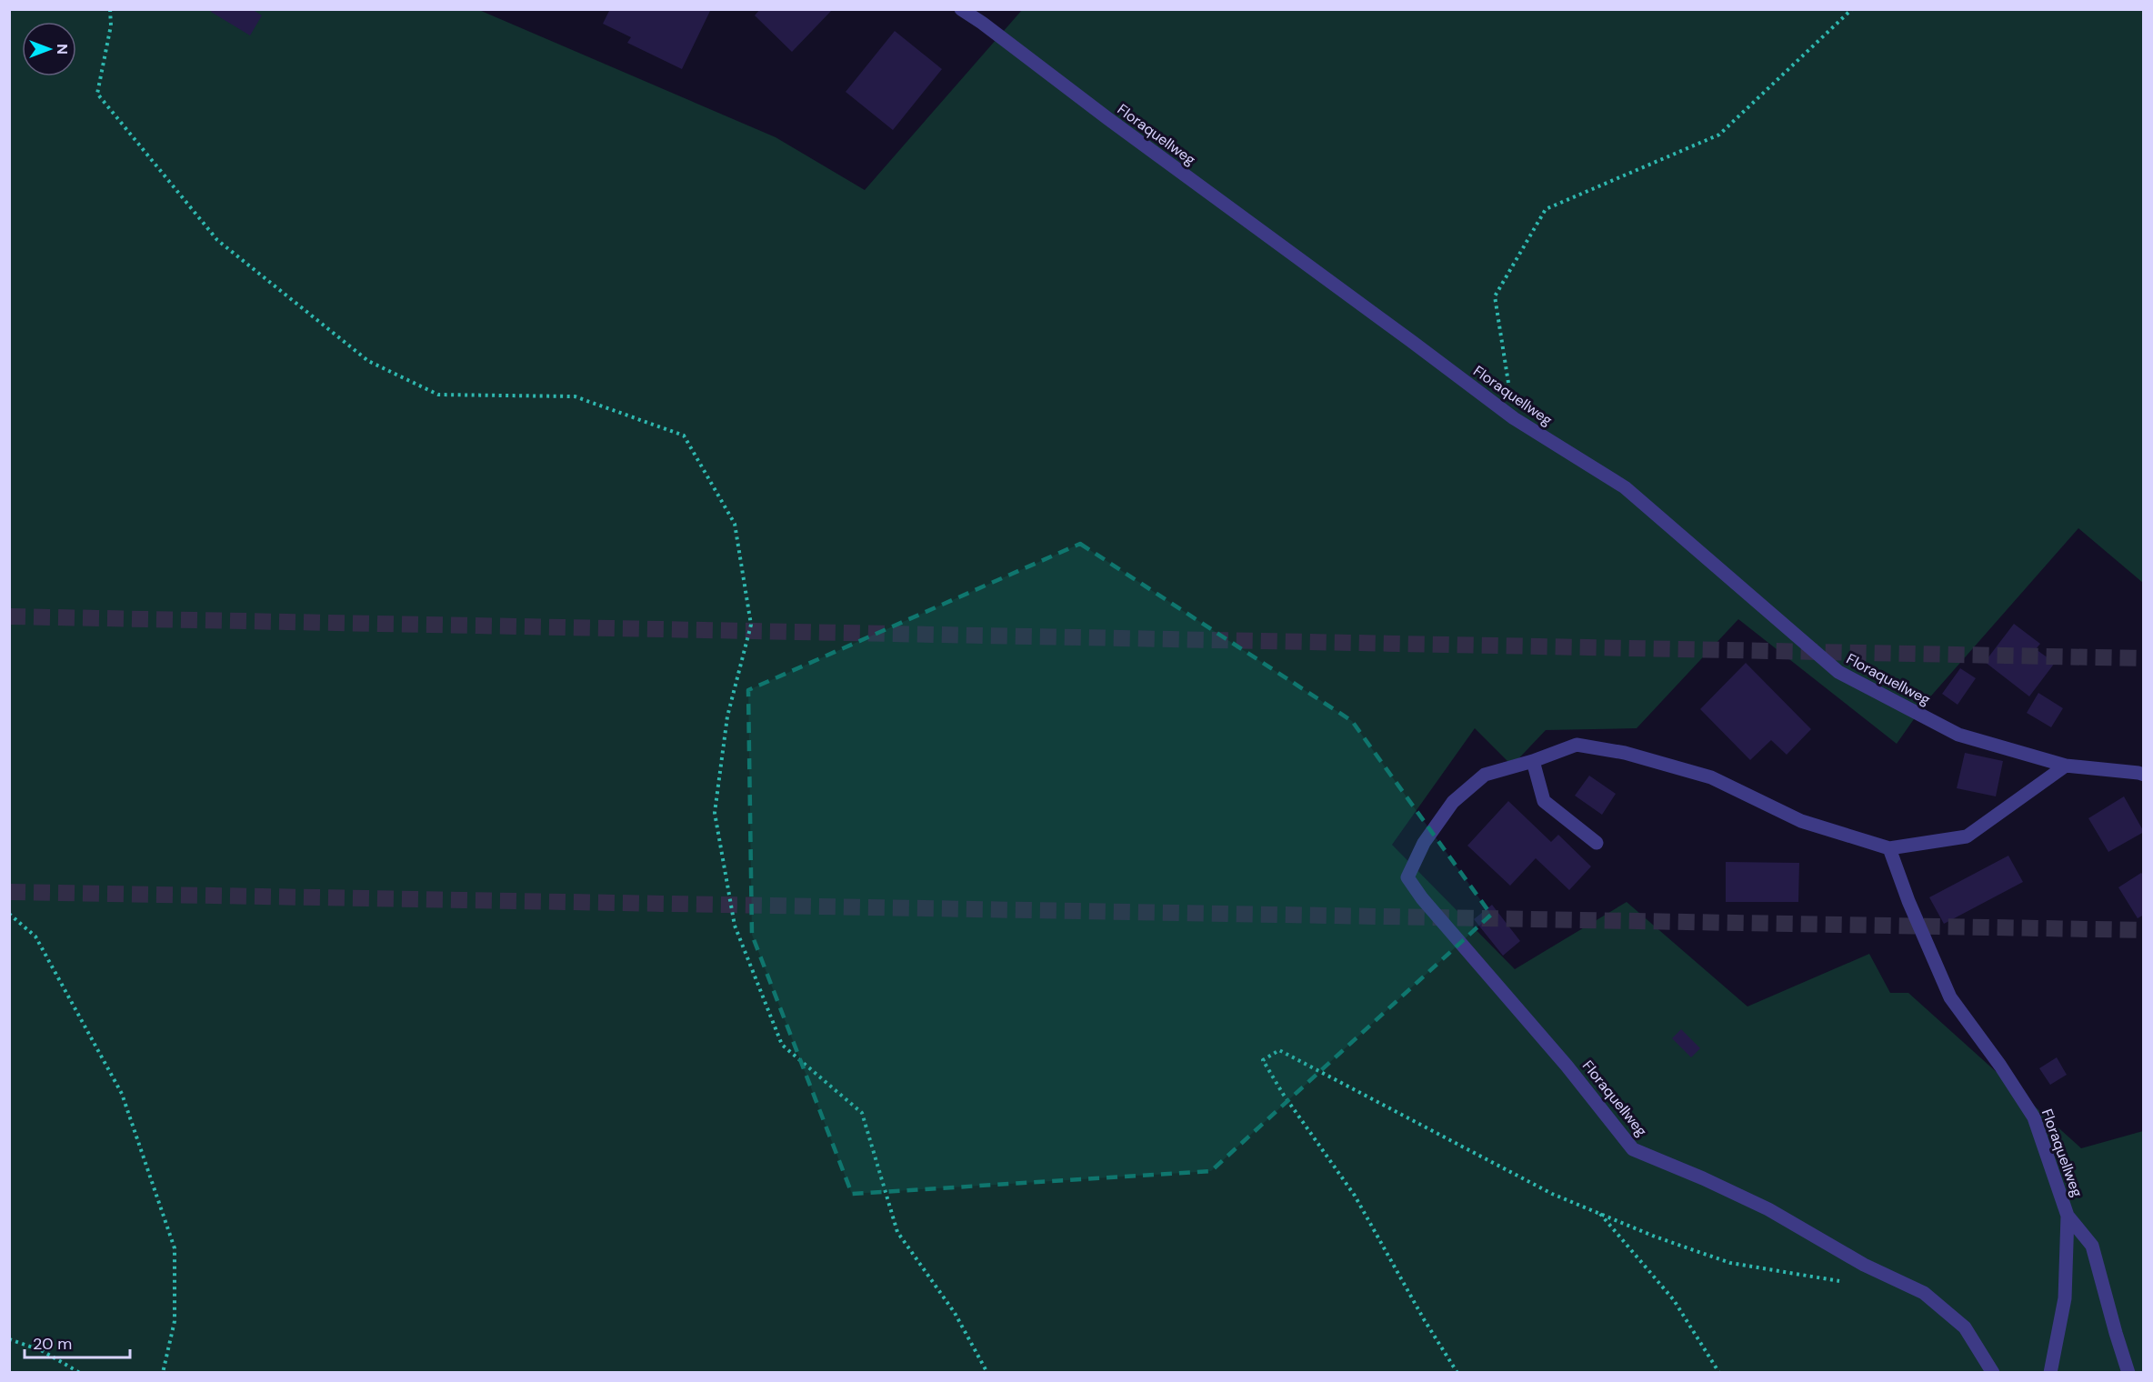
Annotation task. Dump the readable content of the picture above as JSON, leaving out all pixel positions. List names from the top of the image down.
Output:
{
  "streets": {
    "street": ["Floraquellweg"]
  },
  "scale_bar": "20 m",
  "north": "right"
}
